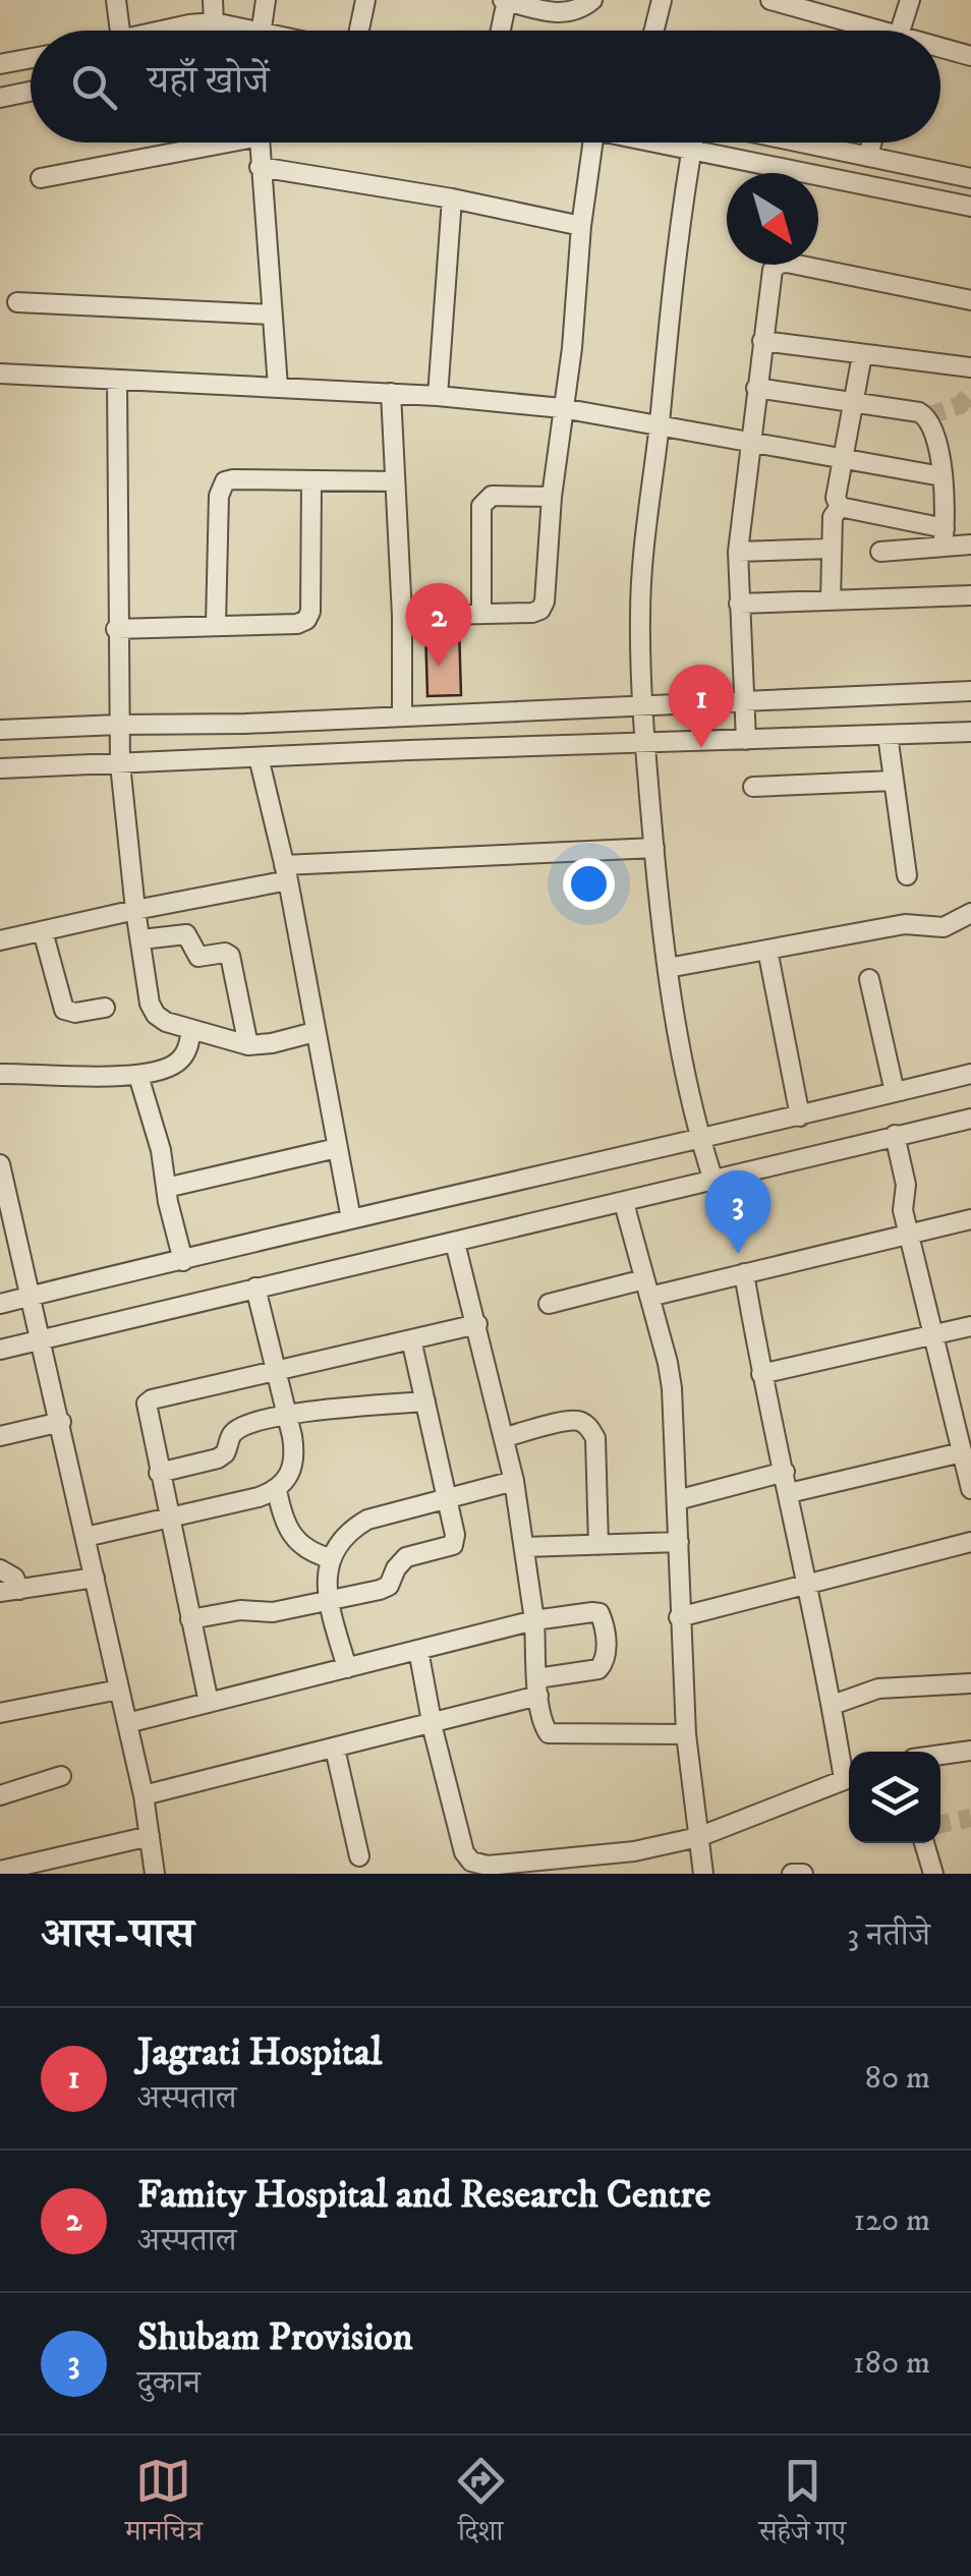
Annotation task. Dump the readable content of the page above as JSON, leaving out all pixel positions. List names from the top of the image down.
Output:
{
  "north": "bottom right",
  "page": {
    "search": "यहाँ खोजें",
    "pins": ["2", "1", "3"],
    "heading": ["आस-पास", "3 नतीजे"],
    "list": [
      {
        "mark": "1",
        "name": "Jagrati Hospital",
        "note": "अस्पताल",
        "value": "80 m"
      },
      {
        "mark": "2",
        "name": "Famity Hospital and Research Centre",
        "note": "अस्पताल",
        "value": "120 m"
      },
      {
        "mark": "3",
        "name": "Shubam Provision",
        "note": "दुकान",
        "value": "180 m"
      }
    ],
    "nav": ["मानचित्र", "दिशा", "सहेजे गए"]
  }
}
